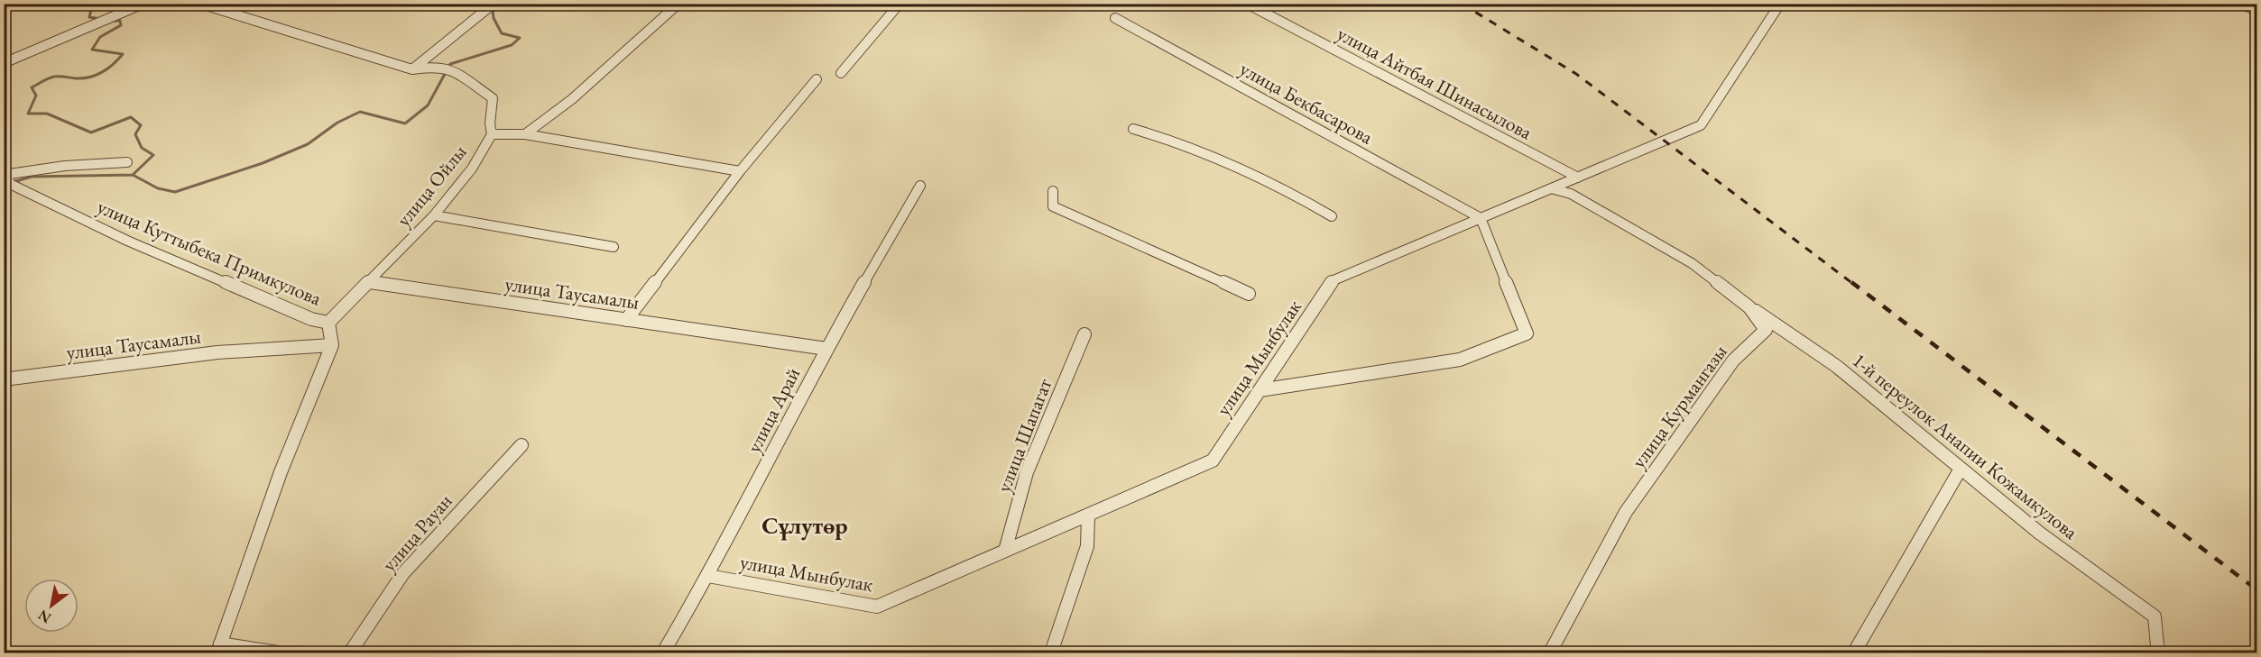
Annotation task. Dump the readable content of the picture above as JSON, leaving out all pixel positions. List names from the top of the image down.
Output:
{
  "streets": {
    "street": [
      "улица Айтбая Шинасылова",
      "улица Бекбасарова",
      "улица Ойлы",
      "улица Куттыбека Примкулова",
      "улица Таусамалы",
      "улица Мынбулак",
      "улица Курмангазы",
      "улица Арай",
      "улица Шапагат",
      "1-й переулок Анапии Кожамкулова",
      "улица Рауан"
    ]
  },
  "crossings": [
    ["улица Айтбая Шинасылова", "улица Мынбулак"],
    ["улица Бекбасарова", "улица Мынбулак"],
    ["улица Ойлы", "улица Таусамалы"],
    ["улица Куттыбека Примкулова", "улица Таусамалы"],
    ["улица Таусамалы", "улица Арай"],
    ["улица Мынбулак", "улица Курмангазы"],
    ["улица Мынбулак", "улица Арай"],
    ["улица Мынбулак", "улица Шапагат"],
    ["улица Курмангазы", "1-й переулок Анапии Кожамкулова"]
  ],
  "districts": ["Сұлутөр"],
  "north": "bottom left"
}
